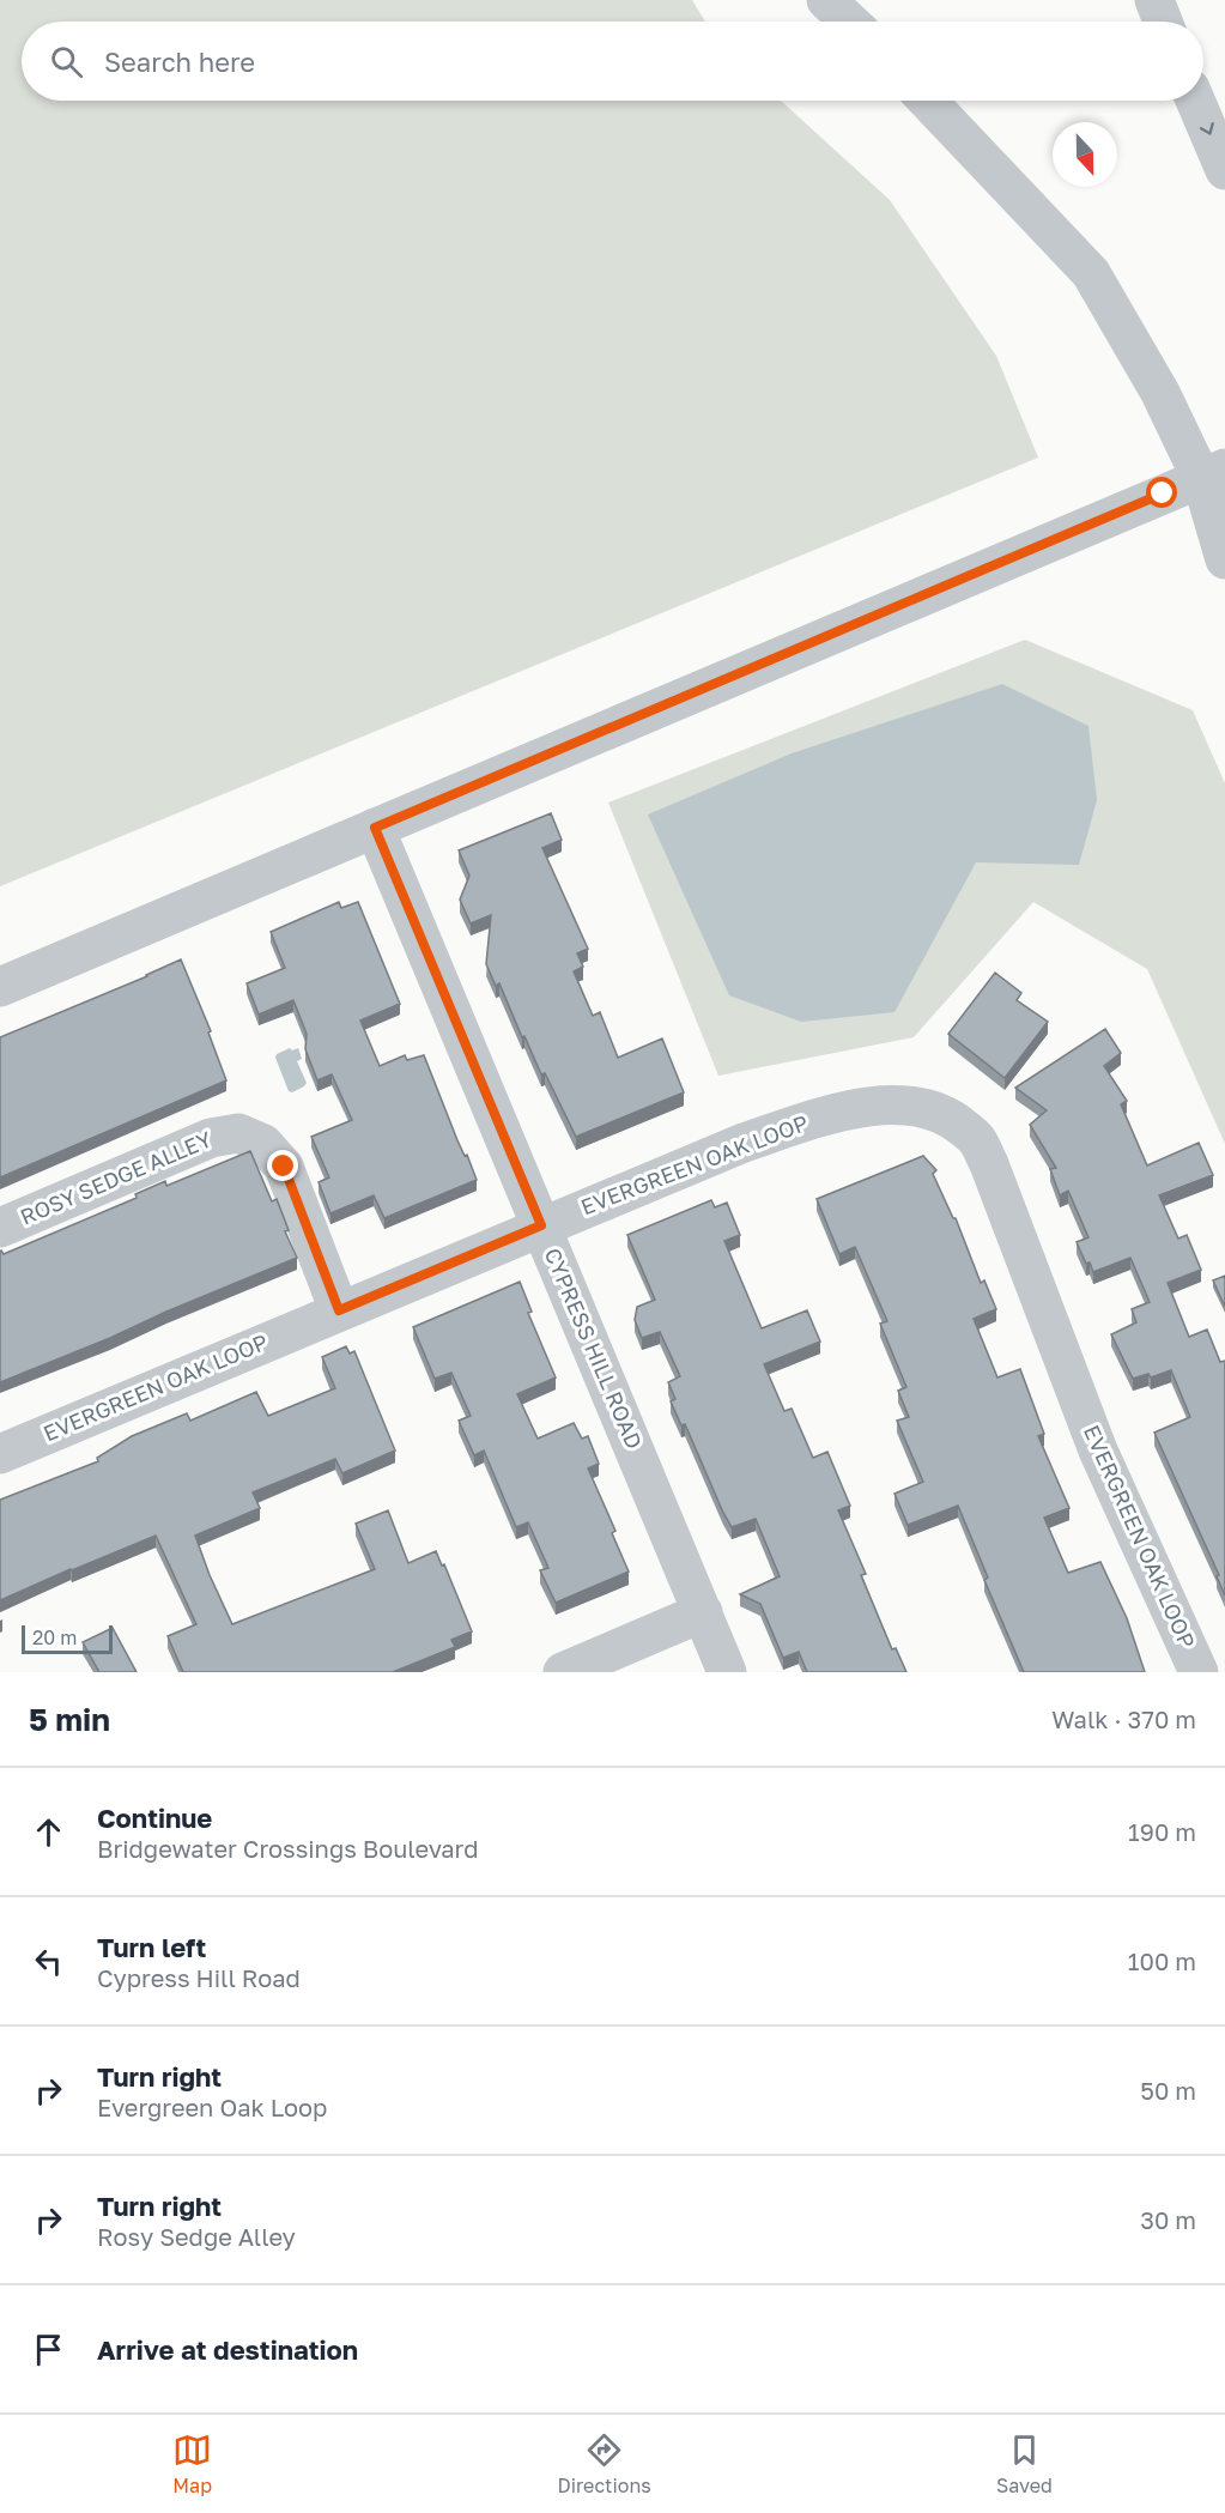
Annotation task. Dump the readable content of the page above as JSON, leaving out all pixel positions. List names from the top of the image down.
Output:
{
  "streets": {
    "street": ["EVERGREEN OAK LOOP", "ROSY SEDGE ALLEY", "CYPRESS HILL ROAD"]
  },
  "crossings": [
    ["EVERGREEN OAK LOOP", "ROSY SEDGE ALLEY"],
    ["EVERGREEN OAK LOOP", "CYPRESS HILL ROAD"]
  ],
  "scale_bar": "20 m",
  "north": "bottom",
  "page": {
    "search": "Search here",
    "scale": "20 m",
    "heading": ["5 min", "Walk · 370 m"],
    "list": [
      ["Continue", "Bridgewater Crossings Boulevard", "190 m"],
      ["Turn left", "Cypress Hill Road", "100 m"],
      ["Turn right", "Evergreen Oak Loop", "50 m"],
      ["Turn right", "Rosy Sedge Alley", "30 m"],
      "Arrive at destination"
    ],
    "nav": ["Map", "Directions", "Saved"]
  }
}
